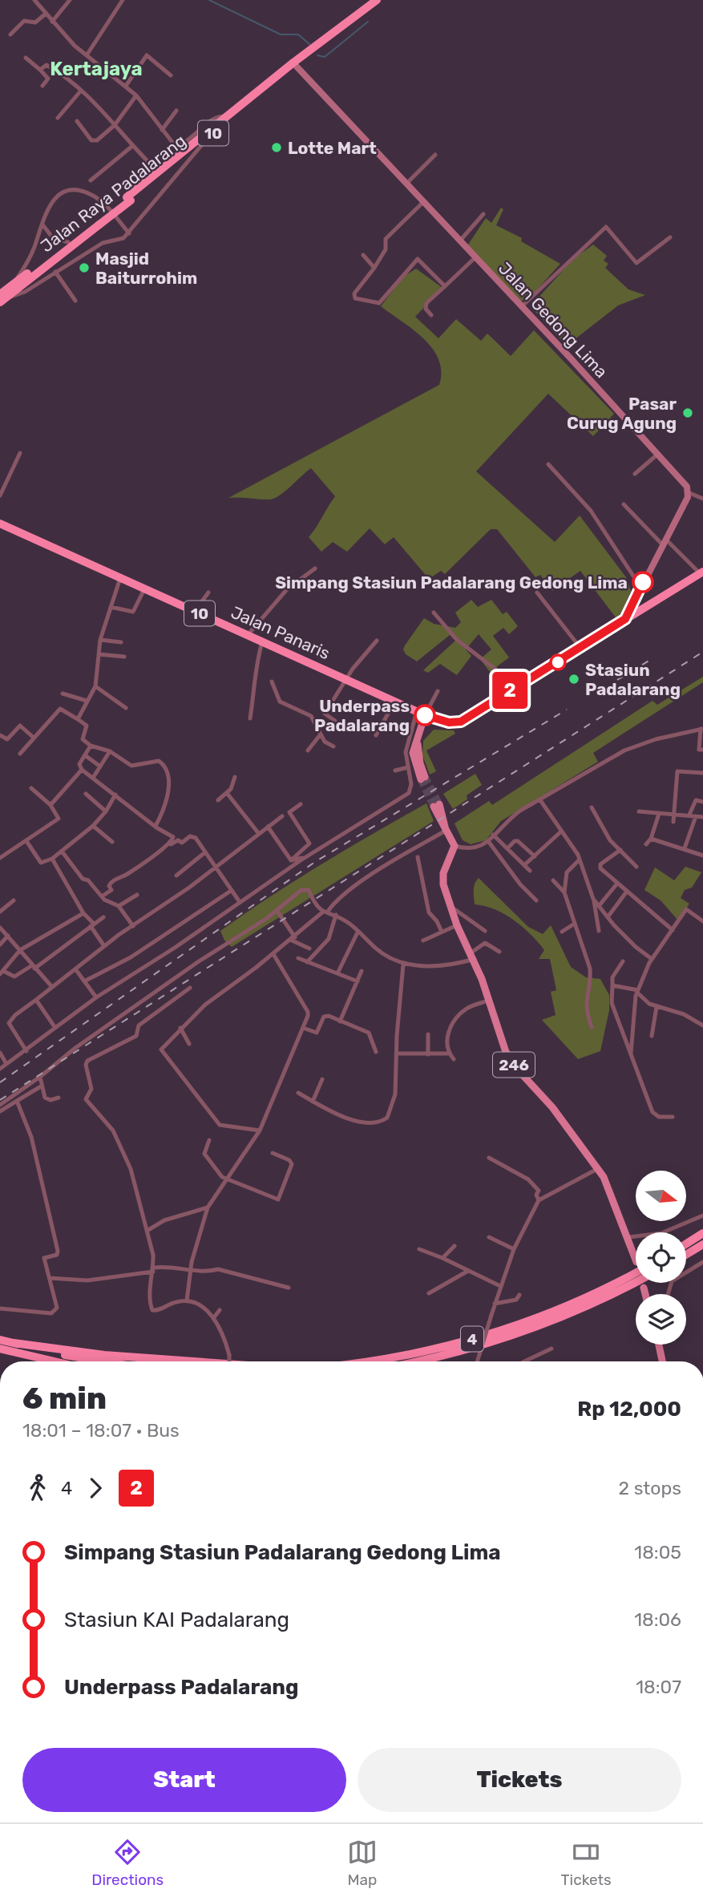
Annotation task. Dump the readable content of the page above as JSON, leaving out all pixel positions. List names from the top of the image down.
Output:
{
  "streets": {
    "highway": [
      "10",
      "Jalan Raya Padalarang",
      "Jalan Panaris",
      "4"
    ],
    "main road": ["246"],
    "street": ["Jalan Gedong Lima"]
  },
  "crossings": [
    ["10", "Jalan Panaris"],
    ["Jalan Raya Padalarang", "Jalan Gedong Lima"]
  ],
  "districts": ["Kertajaya"],
  "places": [
    "Lotte Mart",
    "Masjid Baiturrohim",
    "Pasar Curug Agung",
    "Simpang Stasiun Padalarang Gedong Lima",
    "Stasiun Padalarang",
    "Underpass Padalarang"
  ],
  "lines": ["bus line 2"],
  "north": "right",
  "page": {
    "on_map": "2",
    "heading": ["6 min", "18:01 – 18:07 · Bus", "Rp 12,000"],
    "legs": ["4", "2", "2 stops"],
    "list": [
      {
        "name": "Simpang Stasiun Padalarang Gedong Lima",
        "value": "18:05"
      },
      {
        "name": "Stasiun KAI Padalarang",
        "value": "18:06"
      },
      {
        "name": "Underpass Padalarang",
        "value": "18:07"
      }
    ],
    "buttons": ["Start", "Tickets"],
    "tabs": ["Directions", "Map", "Tickets"]
  }
}
